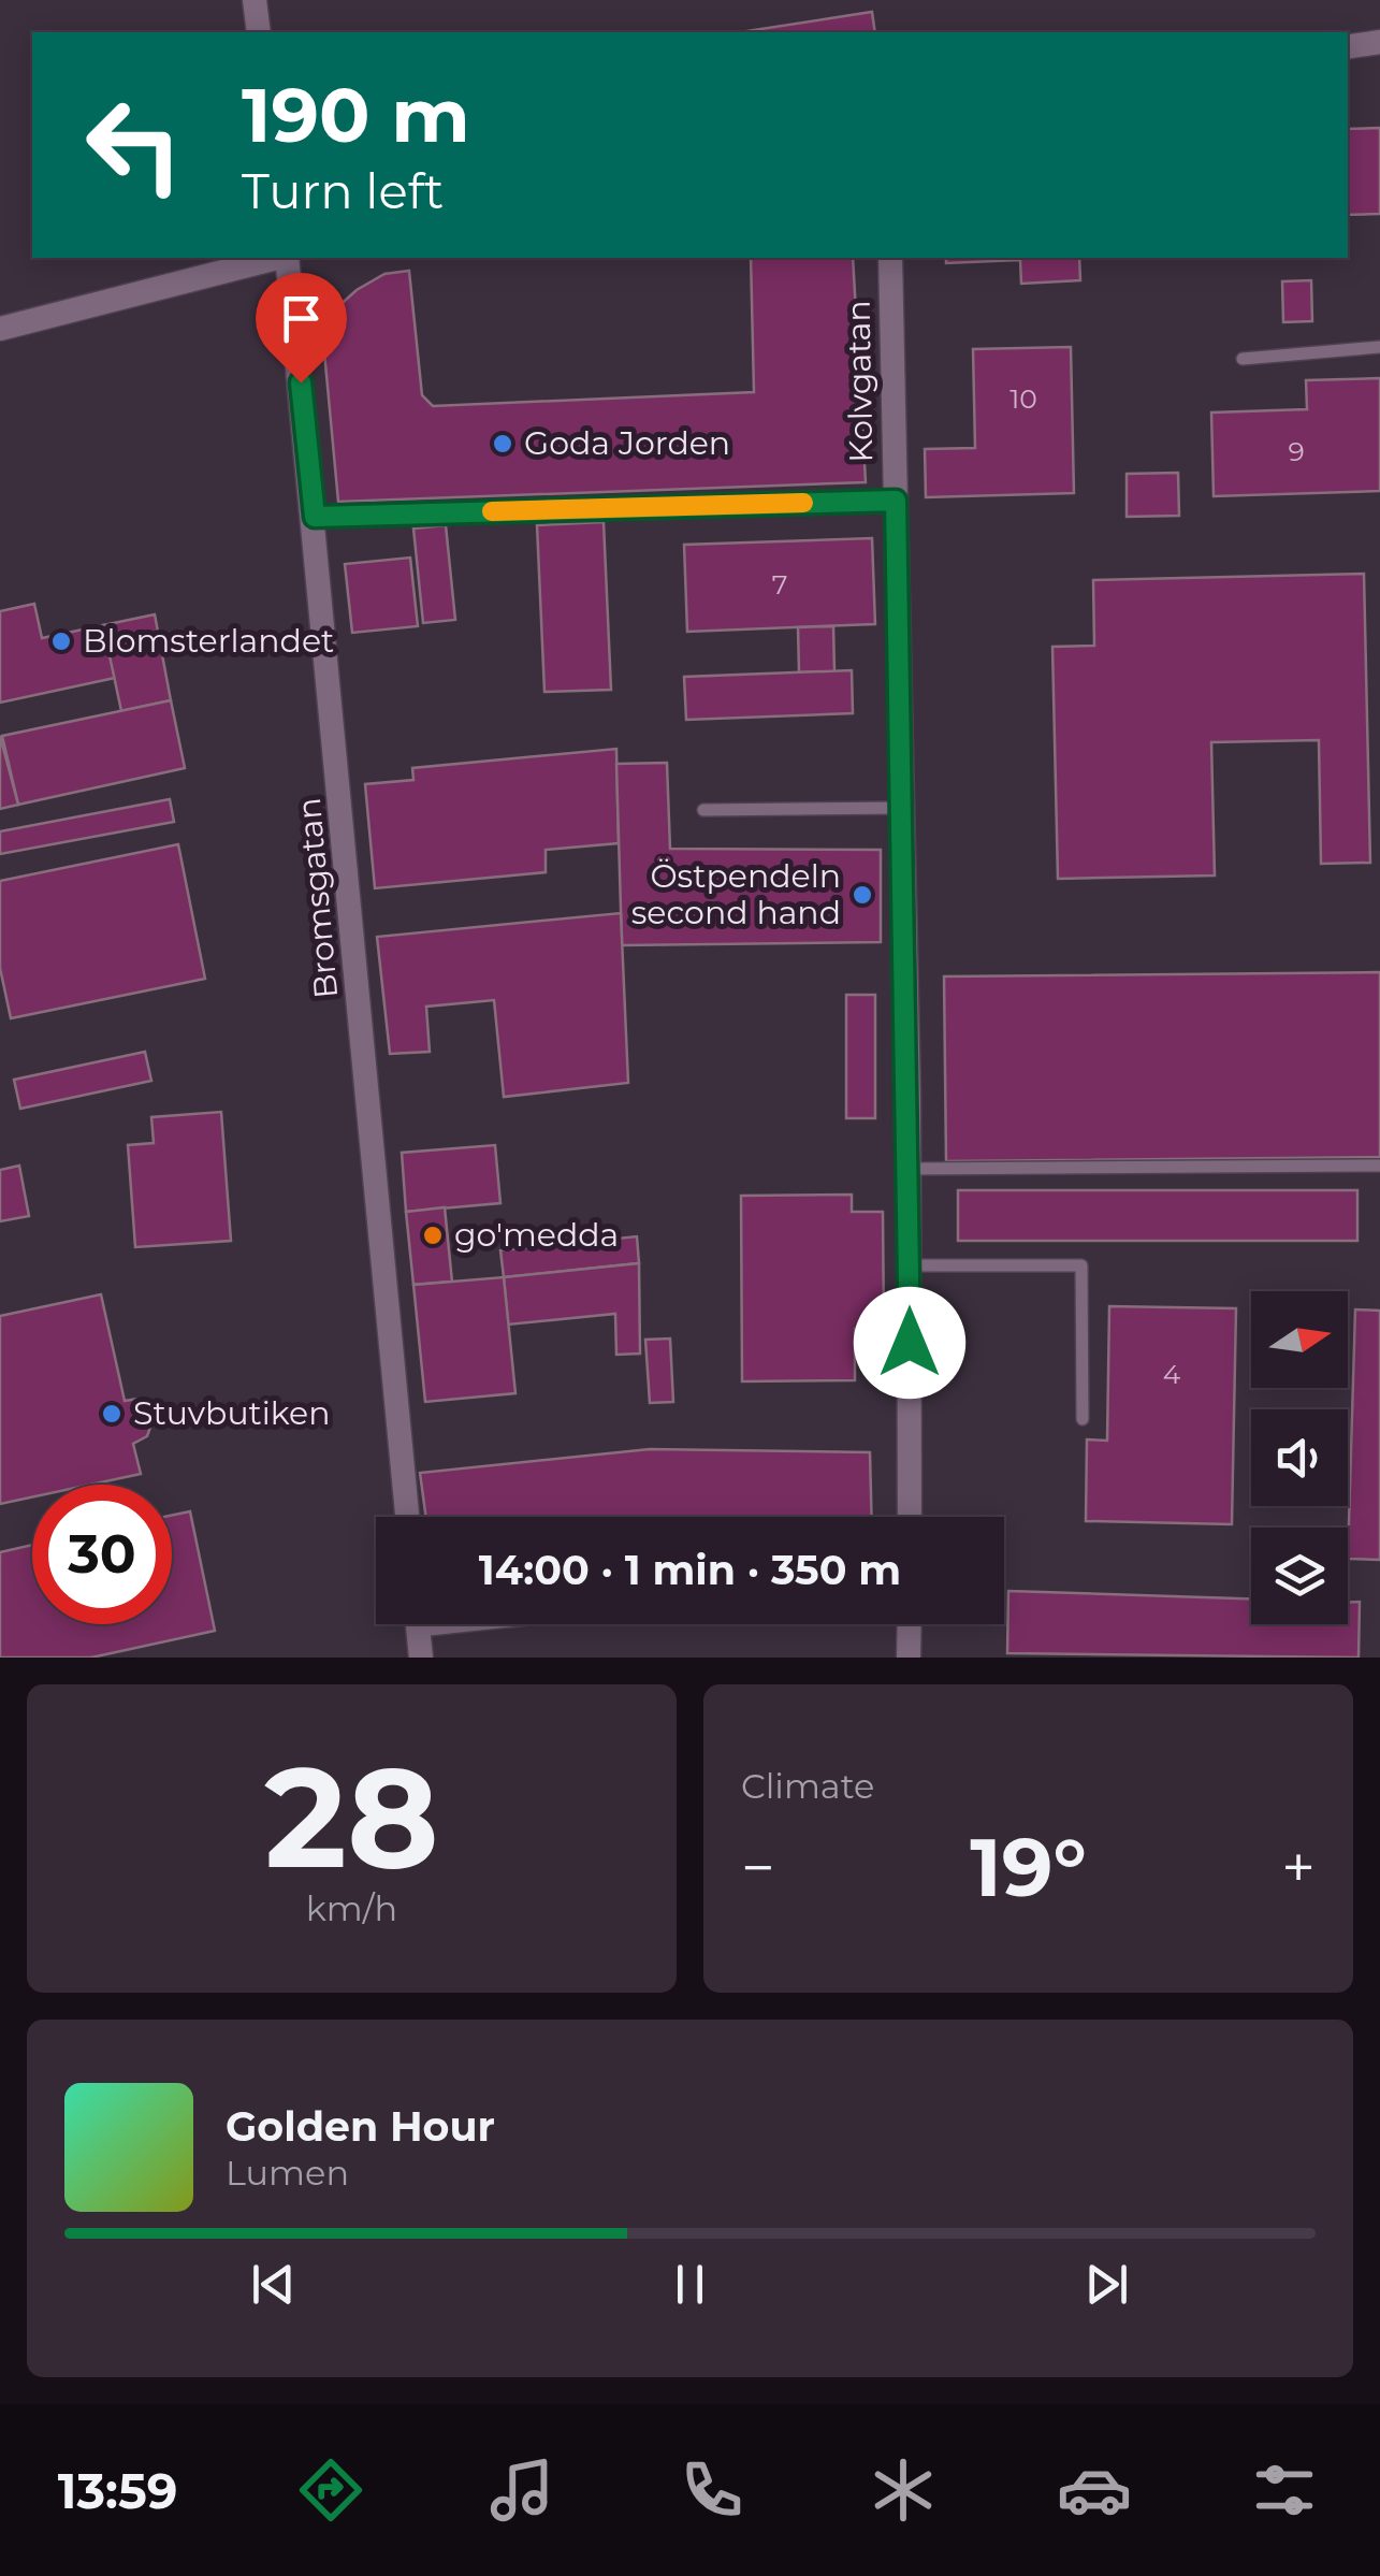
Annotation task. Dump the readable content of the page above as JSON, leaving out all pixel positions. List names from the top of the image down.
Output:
{
  "streets": {
    "street": ["Kolvgatan", "Bromsgatan"]
  },
  "places": [
    "Goda Jorden",
    "Blomsterlandet",
    "Östpendeln second hand",
    "go'medda",
    "Stuvbutiken"
  ],
  "house_numbers": [
    "10",
    "9",
    "7",
    "4"
  ],
  "north": "right",
  "page": {
    "turn": ["190 m", "Turn left"],
    "limit": "30",
    "trip": "14:00 · 1 min · 350 m",
    "tile": [
      ["28", "km/h"],
      "Climate"
    ],
    "heat": ["−", "19°", "+"],
    "song": ["Golden Hour", "Lumen"],
    "tabs": "13:59"
  }
}
